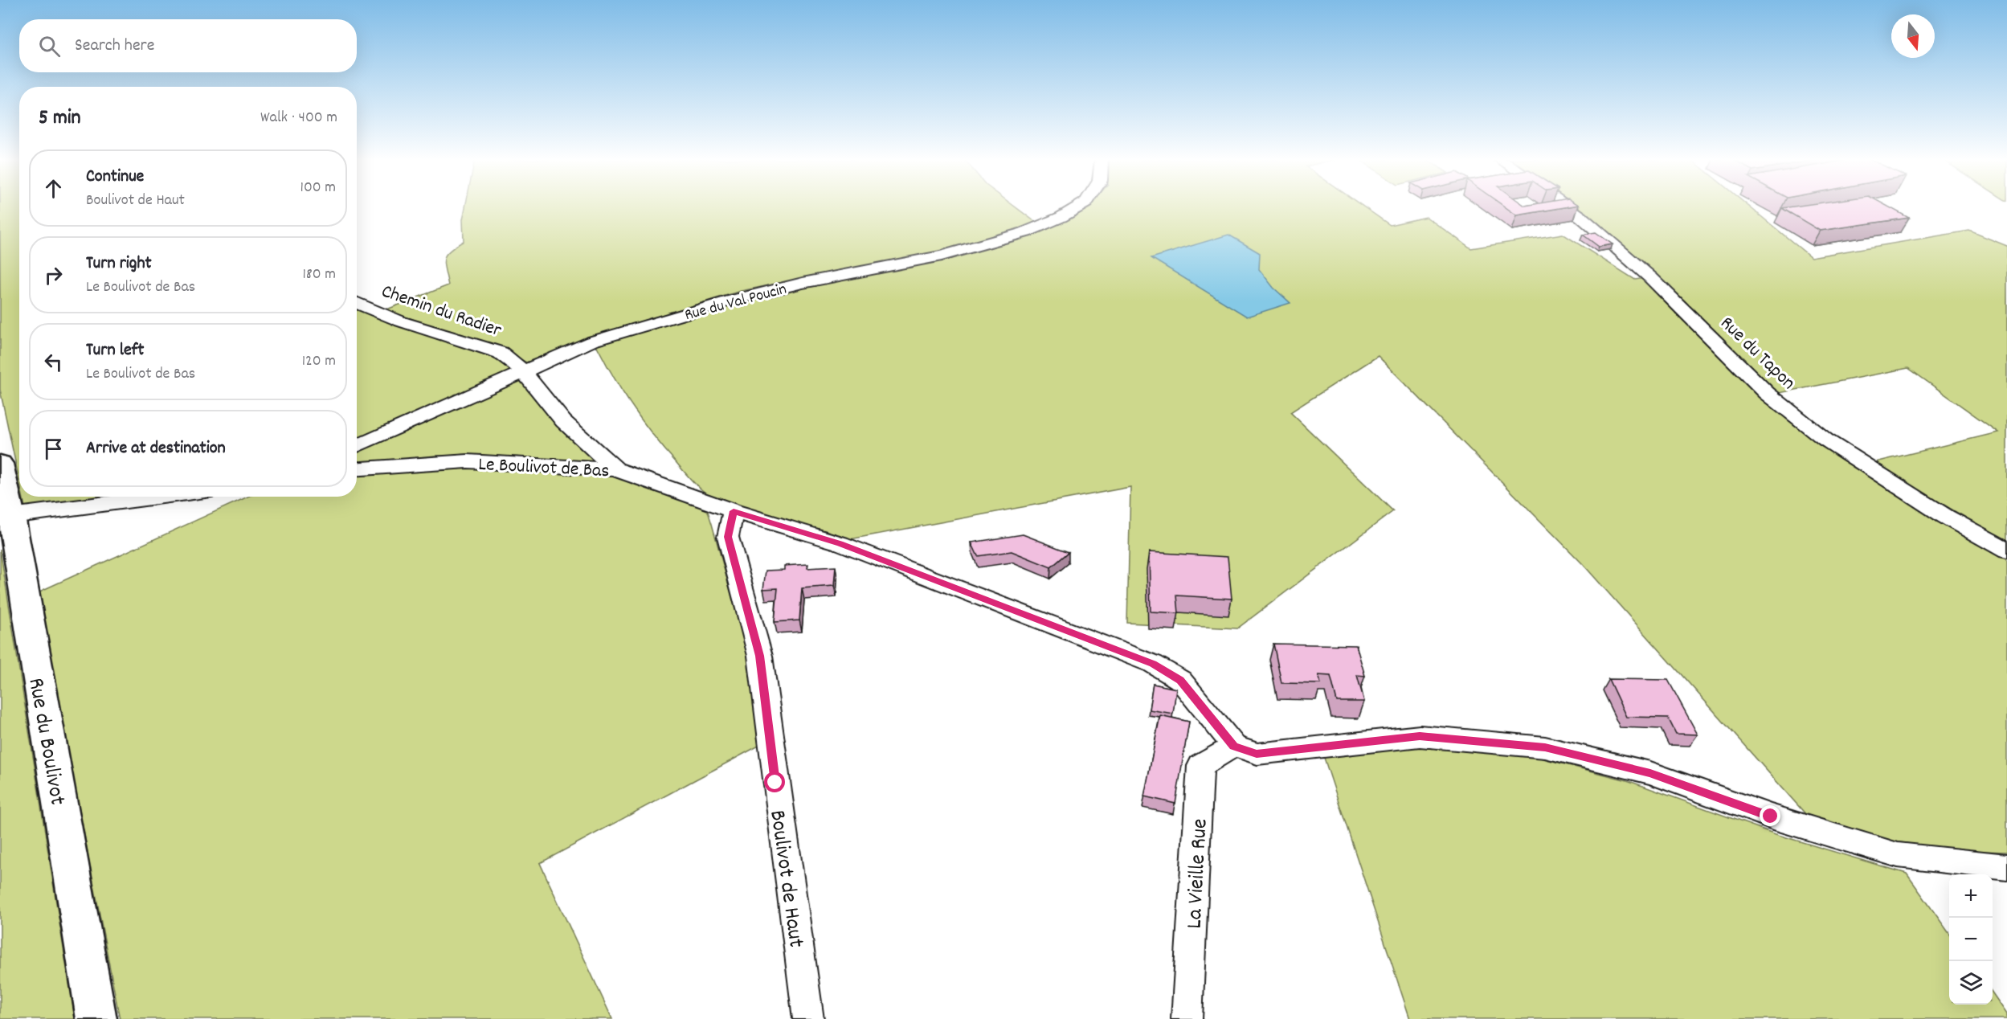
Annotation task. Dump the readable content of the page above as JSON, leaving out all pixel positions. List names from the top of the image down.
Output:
{
  "streets": {
    "street": [
      "Rue du Val Poucin",
      "Chemin du Radier",
      "Rue du Tapon",
      "Le Boulivot de Bas",
      "Rue du Boulivot",
      "La Vieille Rue",
      "Boulivot de Haut"
    ]
  },
  "crossings": [
    ["Rue du Val Poucin", "Chemin du Radier"],
    ["Chemin du Radier", "Le Boulivot de Bas"],
    ["Le Boulivot de Bas", "La Vieille Rue"],
    ["Le Boulivot de Bas", "Boulivot de Haut"]
  ],
  "north": "bottom",
  "page": {
    "search": "Search here",
    "heading": ["5 min", "Walk · 400 m"],
    "list": [
      ["Continue", "Boulivot de Haut", "100 m"],
      ["Turn right", "Le Boulivot de Bas", "180 m"],
      ["Turn left", "Le Boulivot de Bas", "120 m"],
      "Arrive at destination"
    ],
    "map_buttons": ["+", "−"]
  }
}
